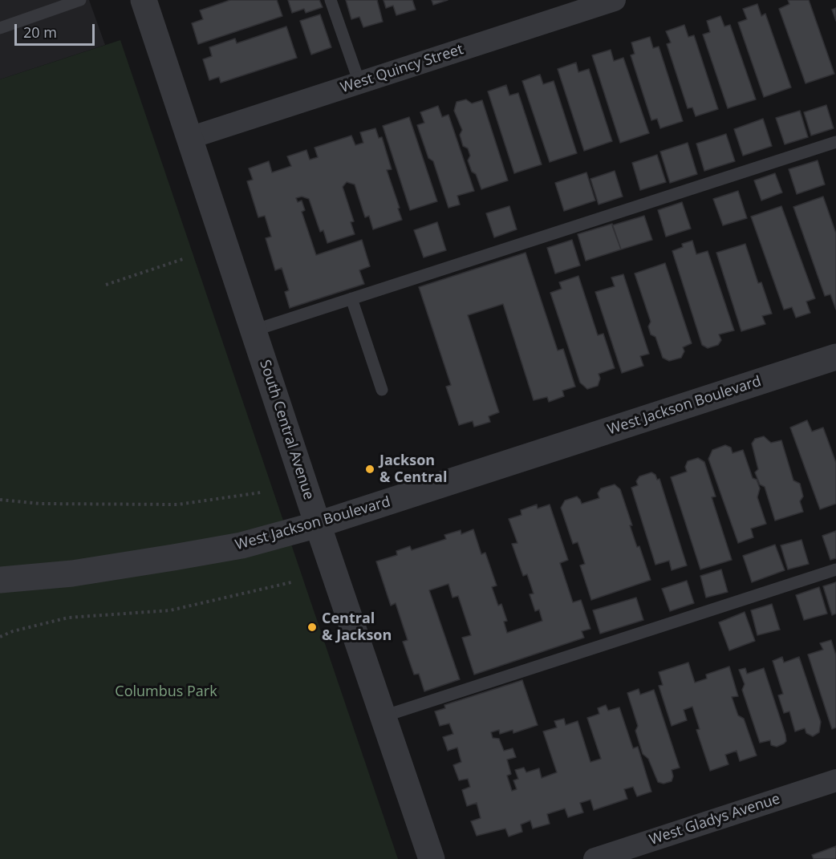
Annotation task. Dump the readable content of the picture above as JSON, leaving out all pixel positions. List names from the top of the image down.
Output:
{
  "streets": {
    "street": [
      "West Quincy Street",
      "West Jackson Boulevard",
      "South Central Avenue",
      "West Gladys Avenue"
    ]
  },
  "crossings": [
    ["West Quincy Street", "South Central Avenue"],
    ["West Jackson Boulevard", "South Central Avenue"]
  ],
  "parks": ["Columbus Park"],
  "places": ["Jackson & Central", "Central & Jackson"],
  "scale_bar": "20 m"
}
